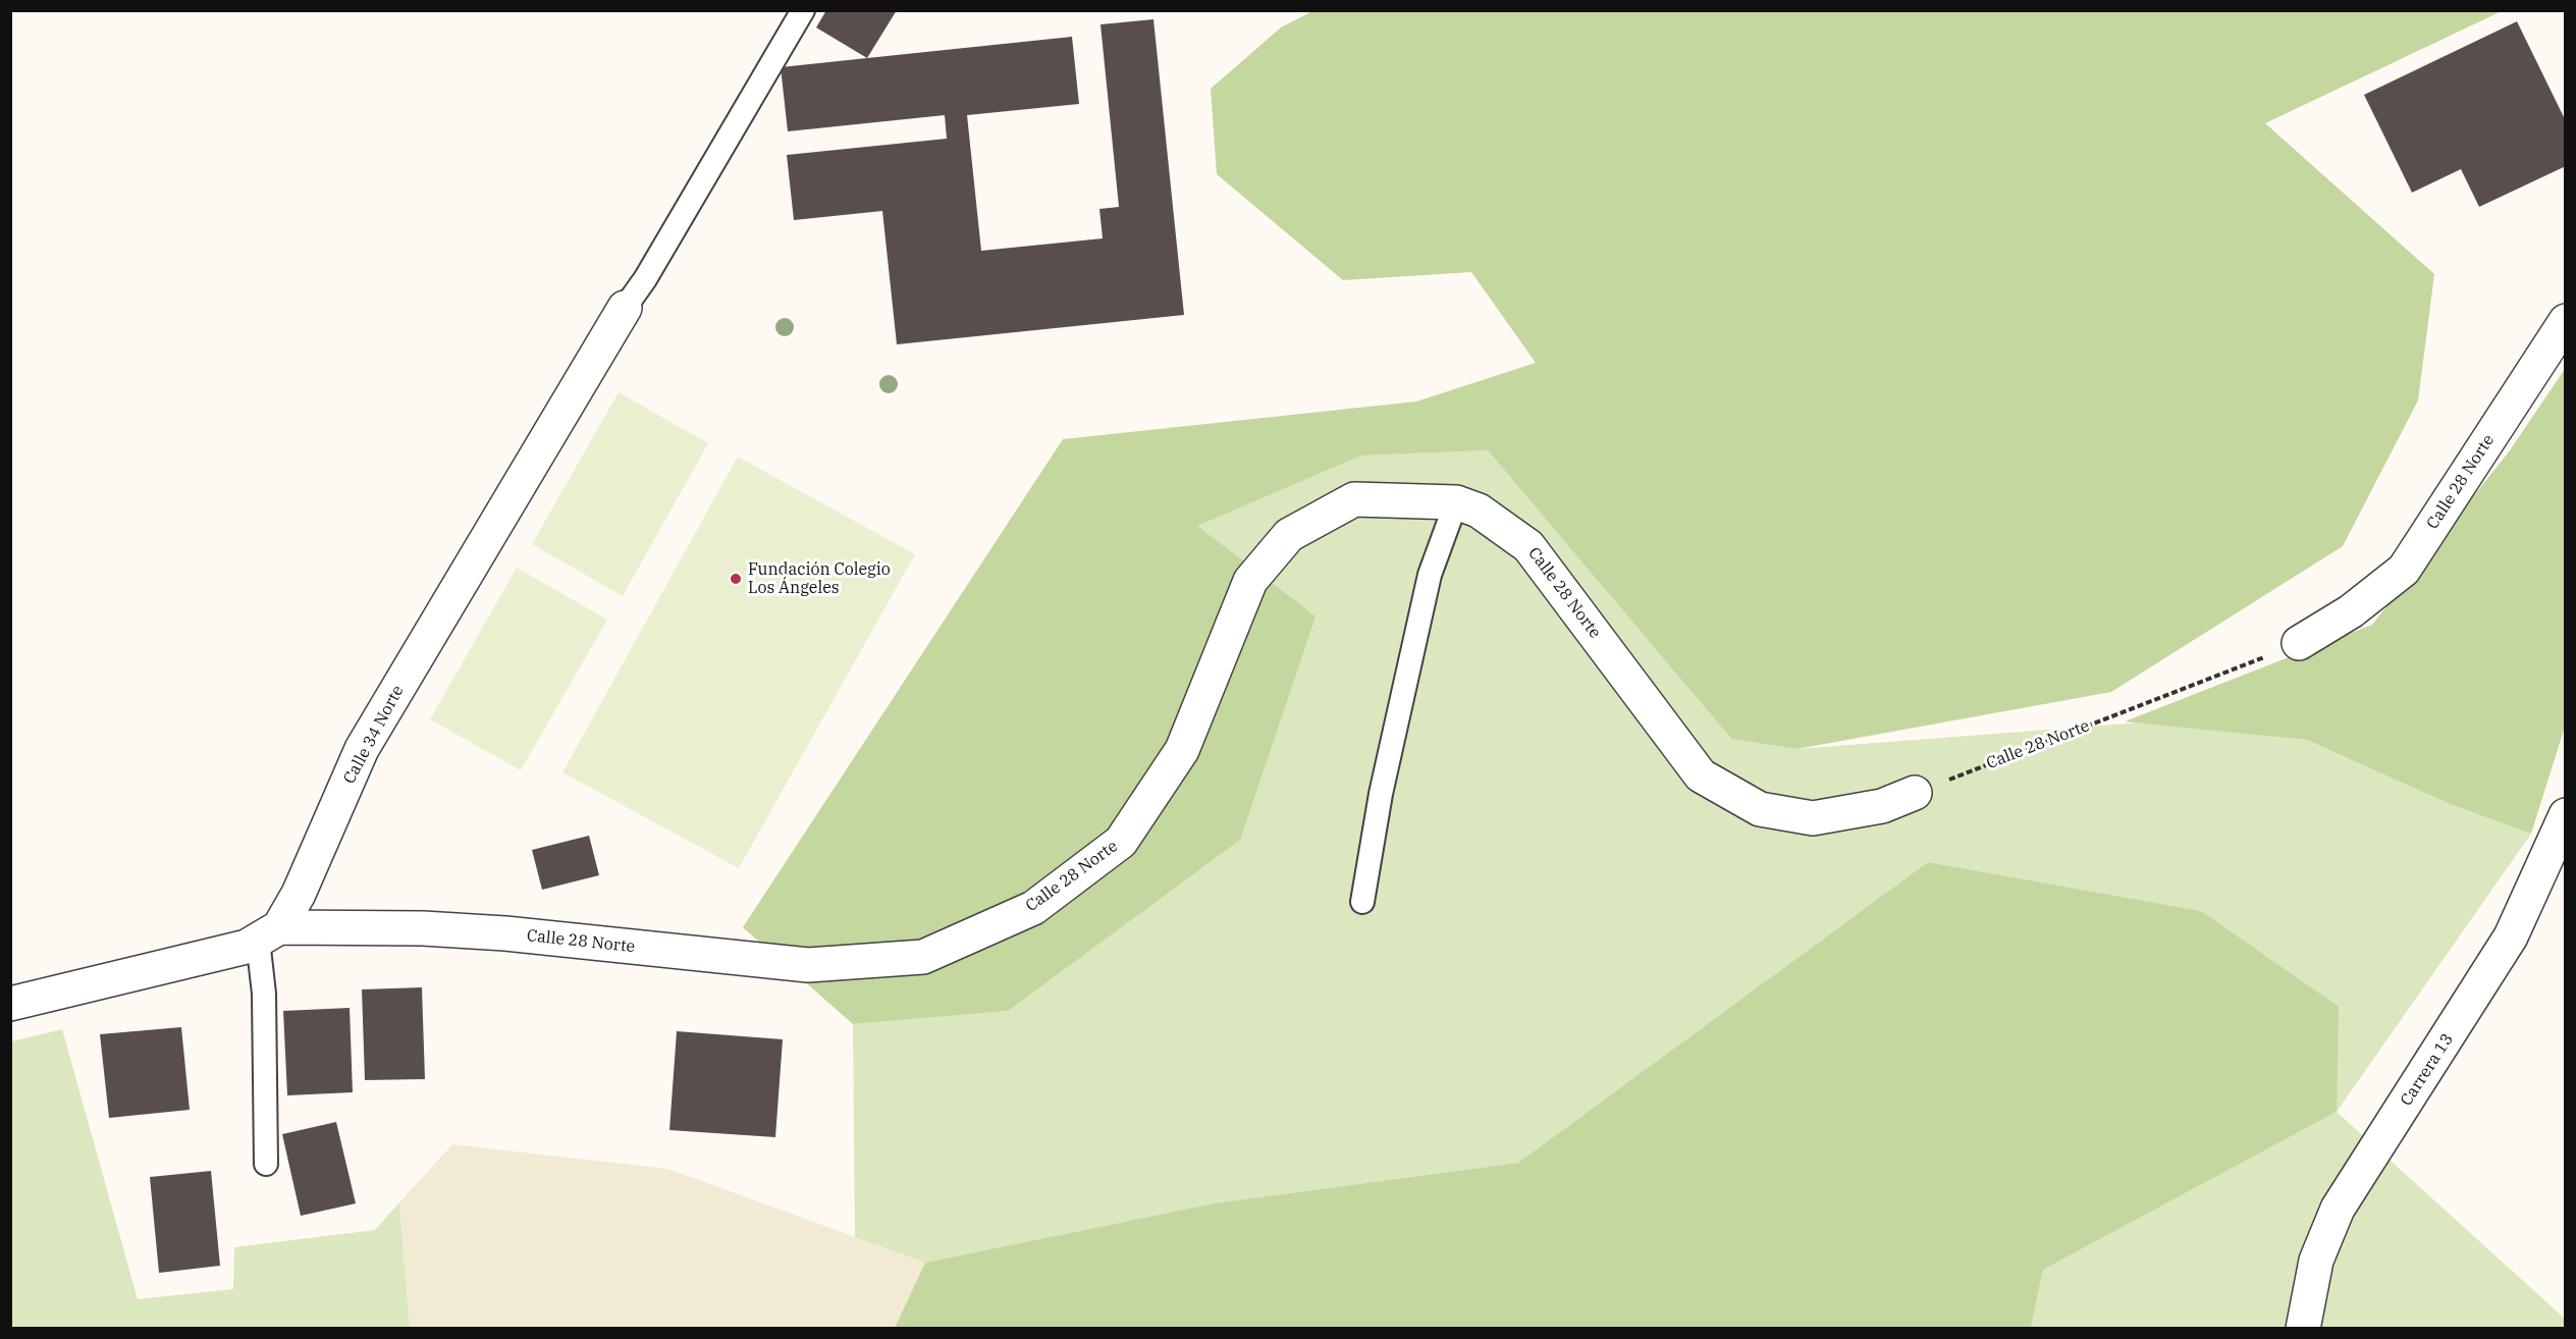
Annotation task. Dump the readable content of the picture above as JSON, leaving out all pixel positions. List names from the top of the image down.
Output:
{
  "streets": {
    "street": ["Calle 28 Norte", "Calle 34 Norte", "Carrera 13"]
  },
  "crossings": [
    ["Calle 28 Norte", "Calle 34 Norte"]
  ],
  "places": ["Fundación Colegio Los Ángeles"]
}
